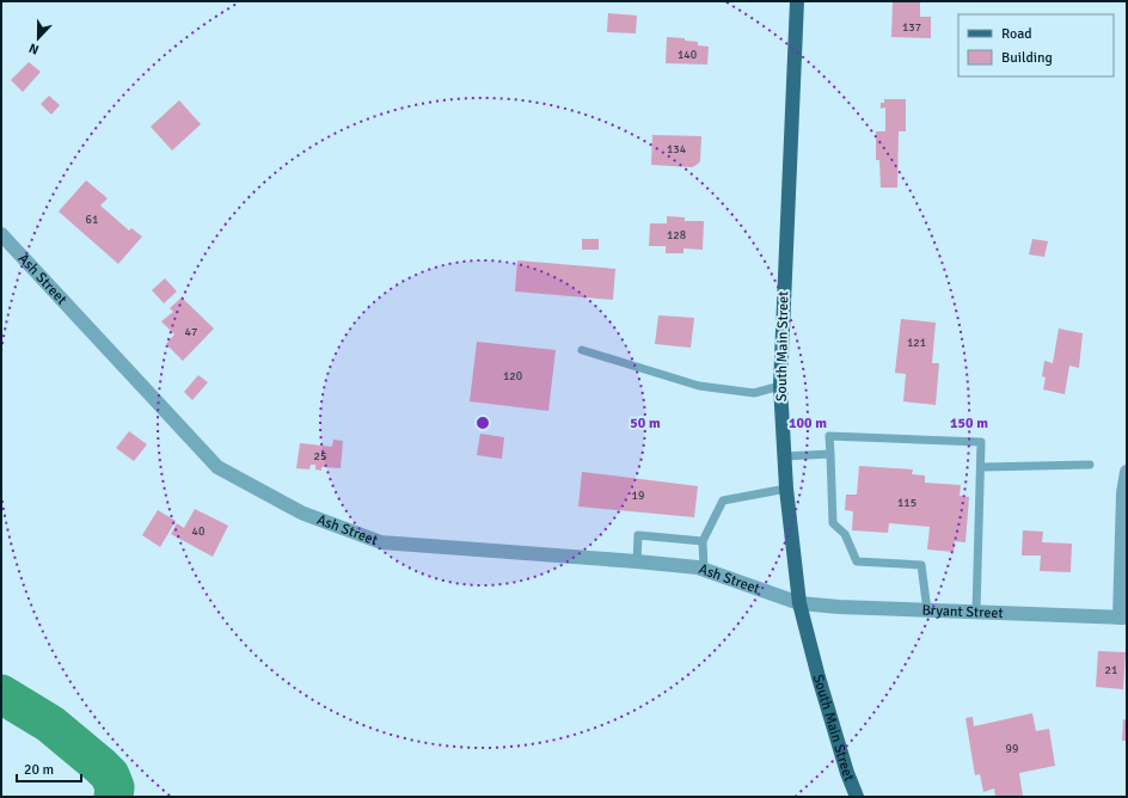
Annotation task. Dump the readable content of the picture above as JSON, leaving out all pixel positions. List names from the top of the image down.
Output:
{
  "streets": {
    "main road": ["South Main Street"],
    "street": ["Ash Street", "Bryant Street"]
  },
  "crossings": [
    ["Ash Street", "South Main Street"],
    ["Ash Street", "Bryant Street"],
    ["South Main Street", "Bryant Street"]
  ],
  "house_numbers": [
    "137",
    "140",
    "134",
    "61",
    "128",
    "47",
    "121",
    "120",
    "25",
    "19",
    "115",
    "40",
    "21",
    "99"
  ],
  "legend": ["Road", "Building"],
  "scale_bar": "20 m",
  "north": "bottom",
  "rings": ["50 m", "100 m", "150 m"]
}
